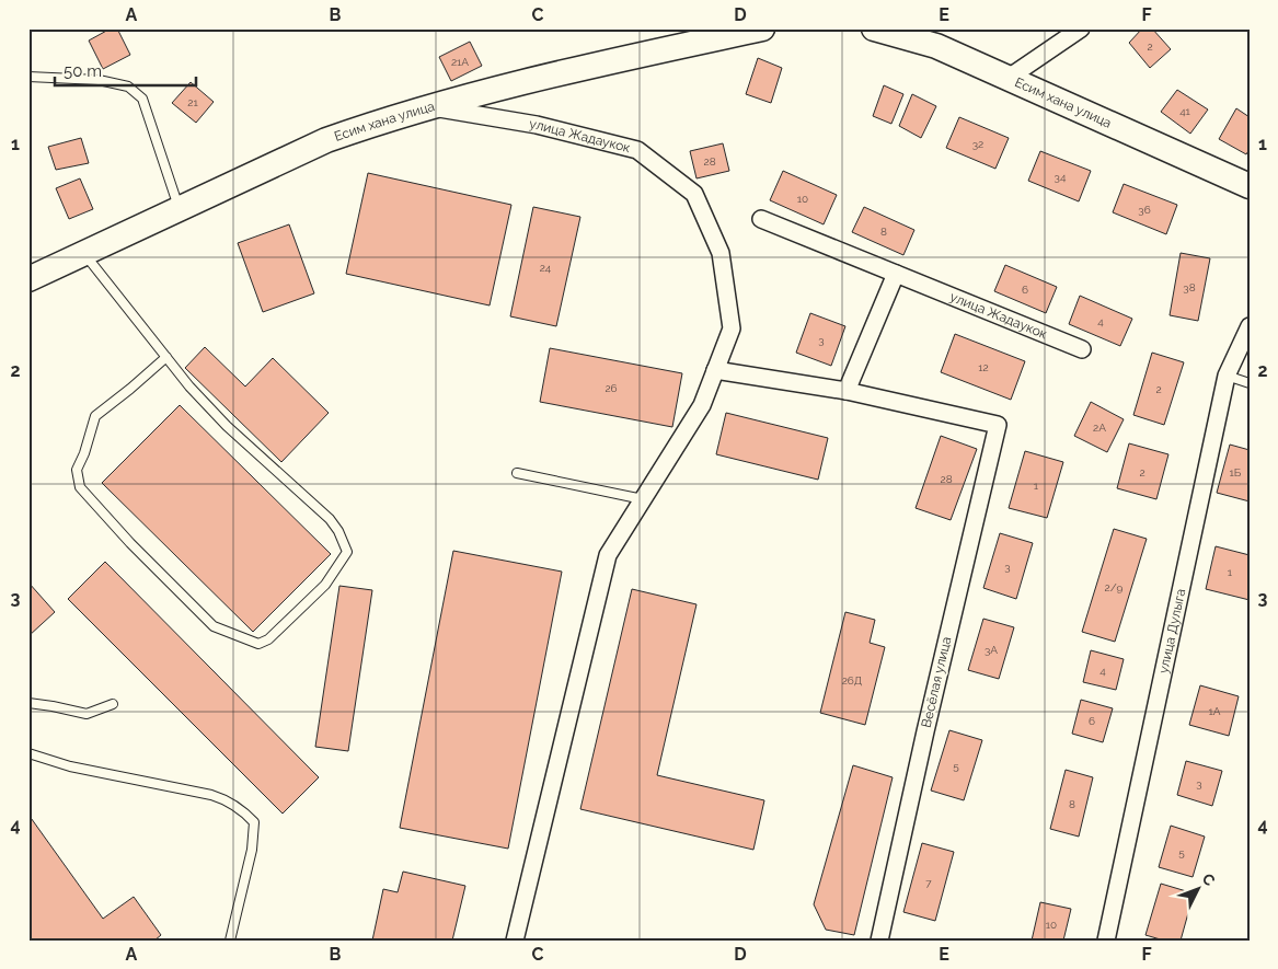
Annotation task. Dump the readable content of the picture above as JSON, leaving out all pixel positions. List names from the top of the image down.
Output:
{
  "streets": {
    "street": [
      "Есим хана улица",
      "улица Жадаукок",
      "улица Дулыга",
      "Весёлая улица"
    ]
  },
  "crossings": [
    ["Есим хана улица", "улица Жадаукок"]
  ],
  "house_numbers": [
    "2",
    "21А",
    "21",
    "41",
    "32",
    "28",
    "34",
    "10",
    "36",
    "8",
    "24",
    "38",
    "6",
    "4",
    "3",
    "12",
    "26",
    "2",
    "2А",
    "2",
    "1Б",
    "28",
    "1",
    "3",
    "1",
    "2/9",
    "3А",
    "4",
    "26Д",
    "1А",
    "6",
    "5",
    "3",
    "8",
    "5",
    "7",
    "10"
  ],
  "scale_bar": "50 m",
  "north": "top right",
  "grid": {
    "columns": [
      "A",
      "B",
      "C",
      "D",
      "E",
      "F"
    ],
    "rows": [
      "1",
      "2",
      "3",
      "4"
    ]
  }
}
